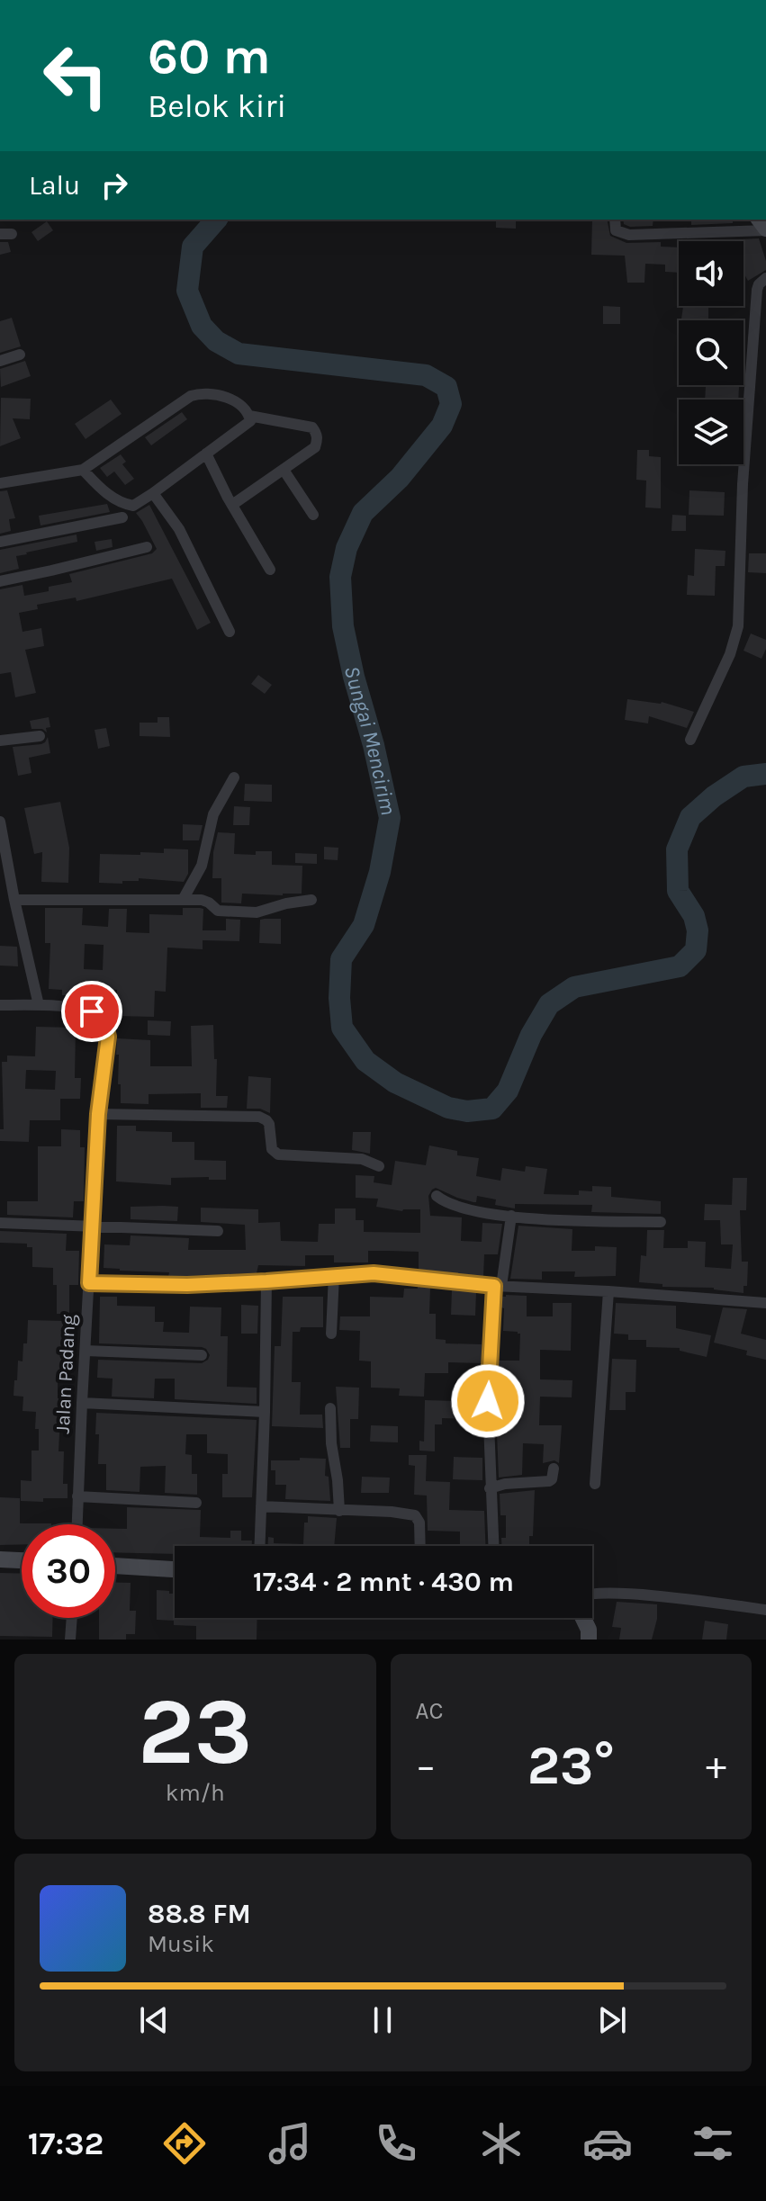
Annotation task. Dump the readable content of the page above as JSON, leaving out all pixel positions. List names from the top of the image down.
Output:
{
  "streets": {
    "street": ["Jalan Padang"]
  },
  "water": ["Sungai Mencirim"],
  "page": {
    "turn": ["60 m", "Belok kiri"],
    "then": "Lalu",
    "limit": "30",
    "trip": "17:34 · 2 mnt · 430 m",
    "tile": [
      ["23", "km/h"],
      "AC"
    ],
    "heat": ["−", "23°", "+"],
    "song": ["88.8 FM", "Musik"],
    "tabs": "17:32"
  }
}
